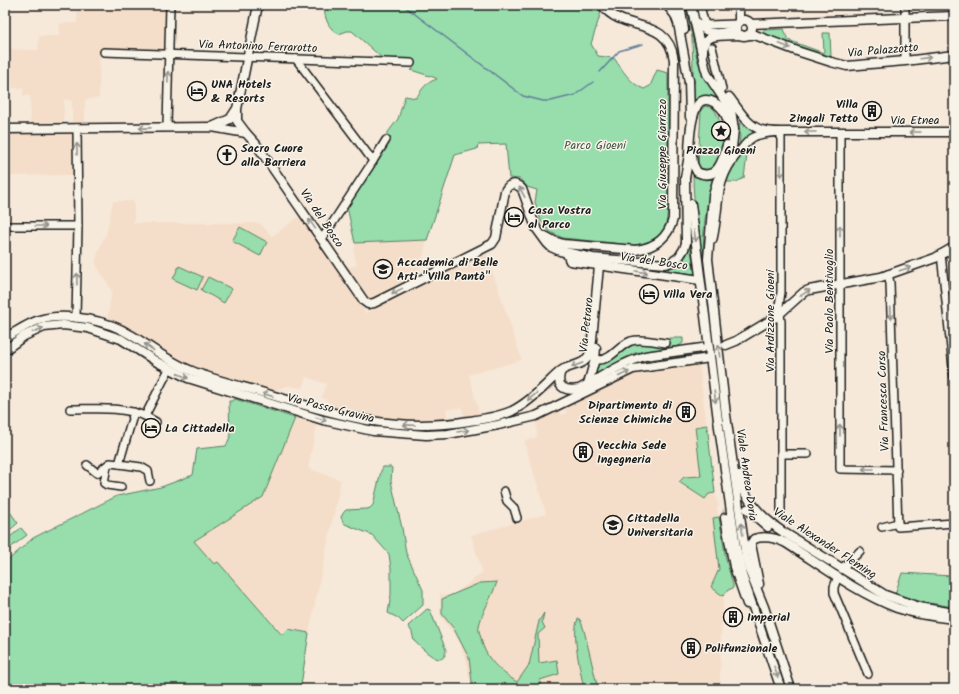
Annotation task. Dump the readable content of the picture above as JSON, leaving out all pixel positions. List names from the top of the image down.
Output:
{
  "streets": {
    "main road": [
      "Via Palazzotto",
      "Via Etnea",
      "Via Giuseppe Giarrizzo",
      "Via del Bosco",
      "Via Petraro",
      "Via Passo Gravina",
      "Viale Andrea Doria",
      "Viale Alexander Fleming"
    ],
    "street": [
      "Via Antonino Ferrarotto",
      "Via Paolo Bentivoglio",
      "Via Ardizzone Gioeni",
      "Via Francesca Corso"
    ]
  },
  "crossings": [
    ["Via Etnea", "Via Paolo Bentivoglio"],
    ["Via Etnea", "Via Ardizzone Gioeni"],
    ["Via del Bosco", "Via Petraro"],
    ["Via del Bosco", "Viale Andrea Doria"],
    ["Via Paolo Bentivoglio", "Via Francesca Corso"],
    ["Via Petraro", "Via Passo Gravina"],
    ["Via Passo Gravina", "Viale Andrea Doria"],
    ["Viale Andrea Doria", "Viale Alexander Fleming"]
  ],
  "one_way": ["Via Etnea", "Via Paolo Bentivoglio", "Via Ardizzone Gioeni"],
  "parks": ["Parco Gioeni"],
  "places": {
    "hotel": [
      "UNA Hotels & Resorts",
      "Casa Vostra al Parco",
      "Villa Vera",
      "La Cittadella"
    ],
    "building": [
      "Villa Zingali Tetto",
      "Dipartimento di Scienze Chimiche",
      "Vecchia Sede Ingegneria",
      "Imperial",
      "Polifunzionale"
    ],
    "place": ["Piazza Gioeni"],
    "church": ["Sacro Cuore alla Barriera"],
    "school or university": ["Accademia di Belle Arti \"Villa Pantò\"", "Cittadella Universitaria"]
  }
}
